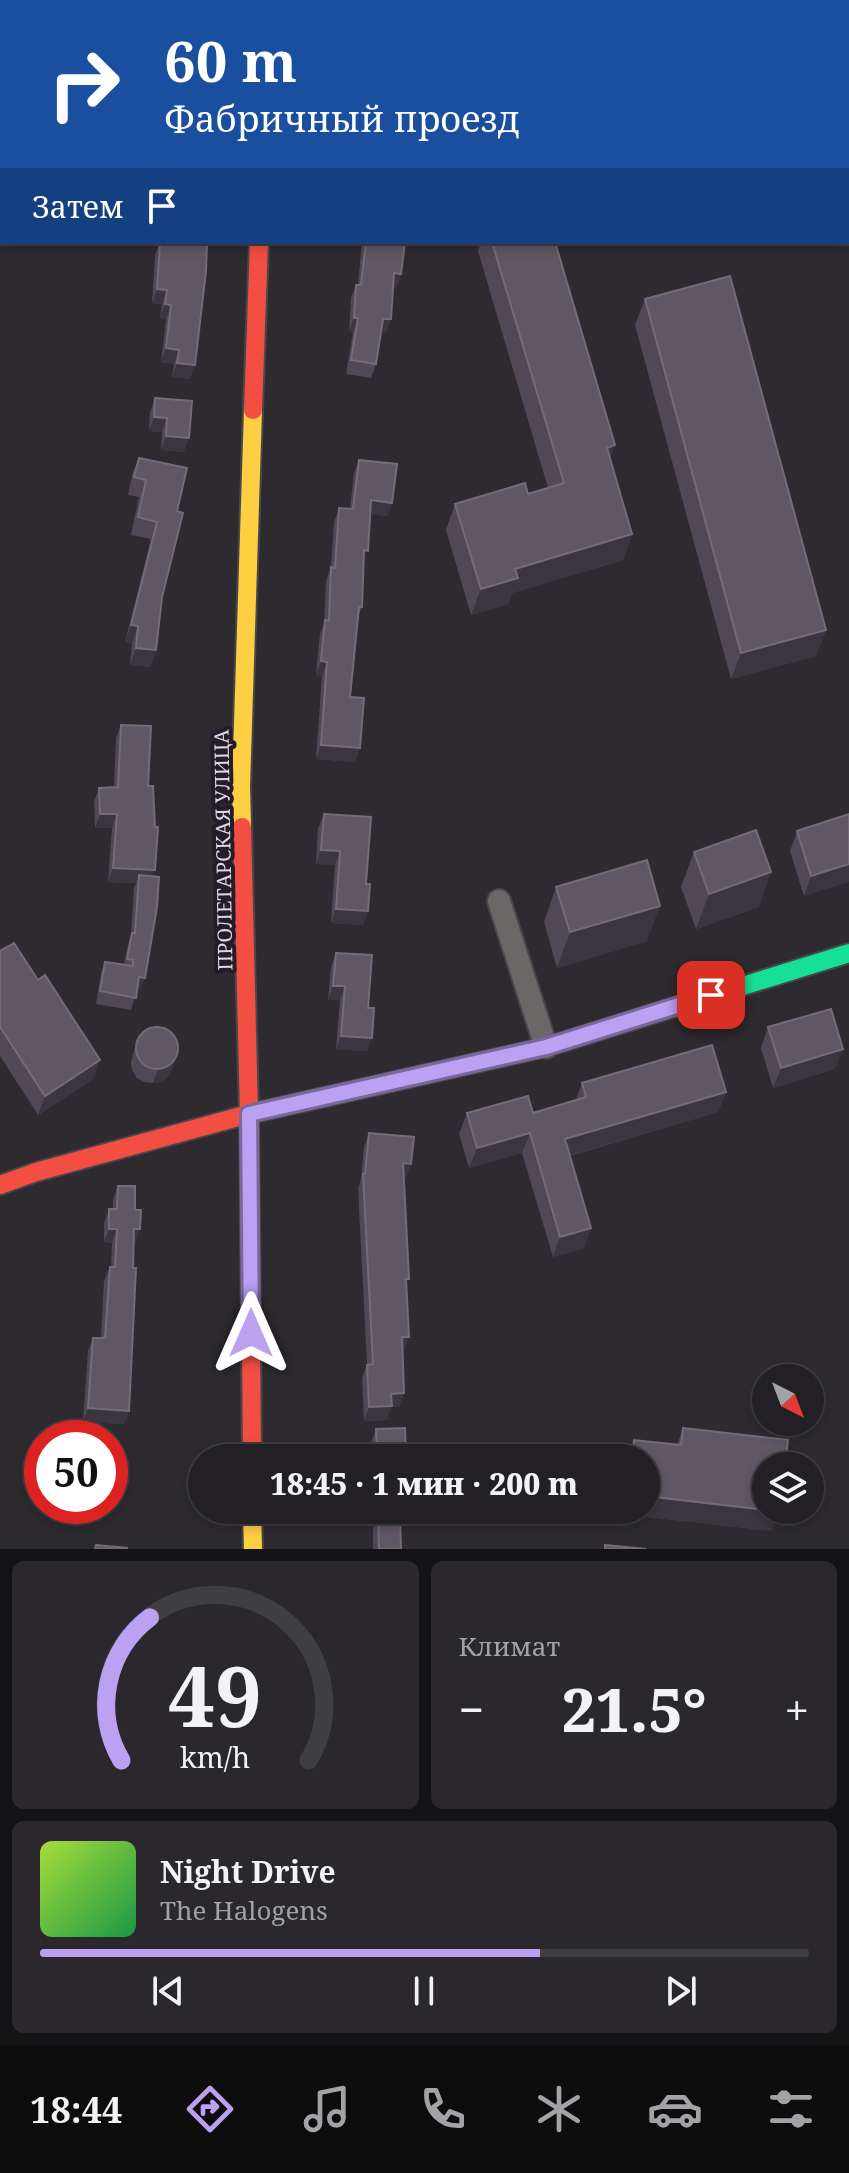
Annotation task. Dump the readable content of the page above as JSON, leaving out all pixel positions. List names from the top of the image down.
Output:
{
  "streets": {
    "main road": ["ПРОЛЕТАРСКАЯ УЛИЦА"]
  },
  "north": "bottom right",
  "page": {
    "turn": ["60 m", "Фабричный проезд"],
    "then": "Затем",
    "limit": "50",
    "trip": "18:45 · 1 мин · 200 m",
    "tile": "Климат",
    "heat": ["−", "21.5°", "+"],
    "song": ["Night Drive", "The Halogens"],
    "tabs": "18:44",
    "gauge": ["49", "km/h"]
  }
}
